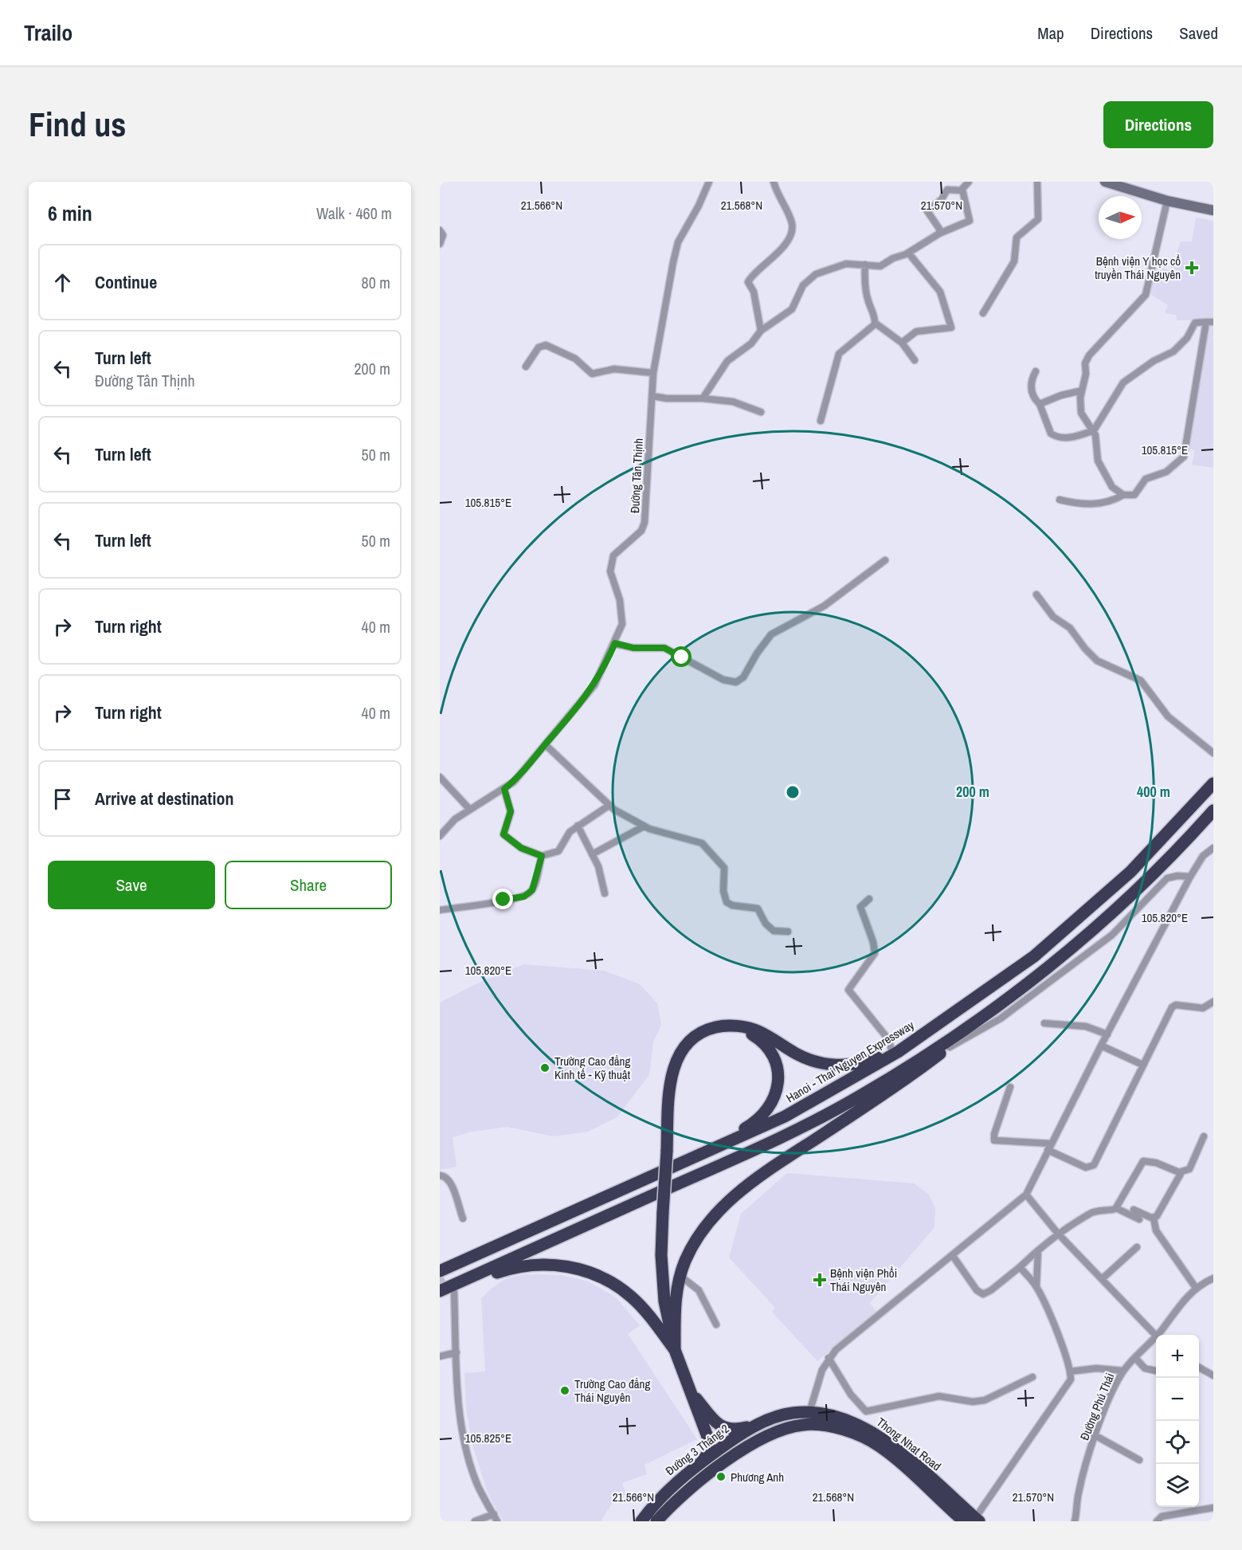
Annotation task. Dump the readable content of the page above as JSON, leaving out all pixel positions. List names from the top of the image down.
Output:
{
  "streets": {
    "highway": ["Hanoi - Thai Nguyen Expressway", "Thong Nhat Road", "Đường 3 Tháng 2"],
    "street": ["Đường Tân Thịnh", "Đường Phú Thái"]
  },
  "crossings": [
    ["Thong Nhat Road", "Đường 3 Tháng 2"]
  ],
  "places": {
    "health": ["Bệnh viện Y học cổ truyền Thái Nguyên", "Bệnh viện Phổi Thái Nguyên"],
    "other": ["Trường Cao đẳng Kinh tế - Kỹ thuật", "Trường Cao đẳng Thái Nguyên", "Phương Anh"]
  },
  "north": "right",
  "page": {
    "header": "Trailo",
    "nav": ["Map", "Directions", "Saved"],
    "buttons": [
      "Directions",
      ["Save", "Share"]
    ],
    "title": "Find us",
    "heading": ["6 min", "Walk · 460 m"],
    "list": [
      ["Continue", "80 m"],
      ["Turn left", "Đường Tân Thịnh", "200 m"],
      ["Turn left", "50 m"],
      ["Turn left", "50 m"],
      ["Turn right", "40 m"],
      ["Turn right", "40 m"],
      "Arrive at destination"
    ],
    "map_buttons": ["+", "−"]
  },
  "coordinates": [
    "21.566°N",
    "21.568°N",
    "21.570°N",
    "105.815°E",
    "105.820°E",
    "105.825°E"
  ],
  "rings": ["200 m", "400 m"]
}
